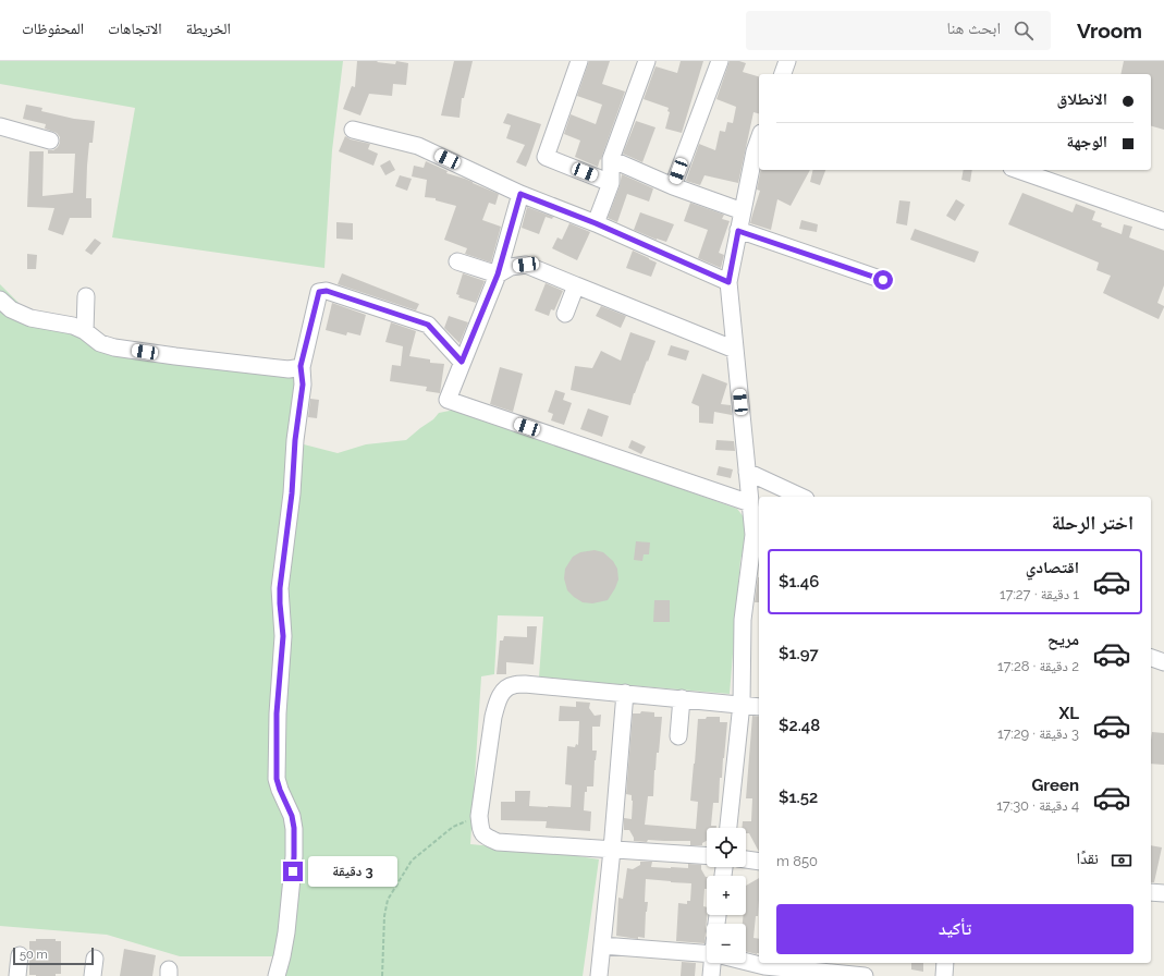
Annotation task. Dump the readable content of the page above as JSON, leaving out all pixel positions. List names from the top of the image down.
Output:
{
  "scale_bar": "50 m",
  "page": {
    "header": "Vroom",
    "search": "ابحث هنا",
    "nav": ["الخريطة", "الاتجاهات", "المحفوظات"],
    "banner": ["الانطلاق", "الوجهة"],
    "heading": "اختر الرحلة",
    "list": [
      {
        "name": "اقتصادي",
        "note": "1 دقيقة · 17:27",
        "value": "$1.46"
      },
      {
        "name": "مريح",
        "note": "2 دقيقة · 17:28",
        "value": "$1.97"
      },
      {
        "name": "XL",
        "note": "3 دقيقة · 17:29",
        "value": "$2.48"
      },
      {
        "name": "Green",
        "note": "4 دقيقة · 17:30",
        "value": "$1.52"
      }
    ],
    "map_buttons": ["+", "−"],
    "pay": ["نقدًا", "850 m"],
    "bubble": "3 دقيقة",
    "buttons": "تأكيد",
    "scale": "50 m"
  }
}
